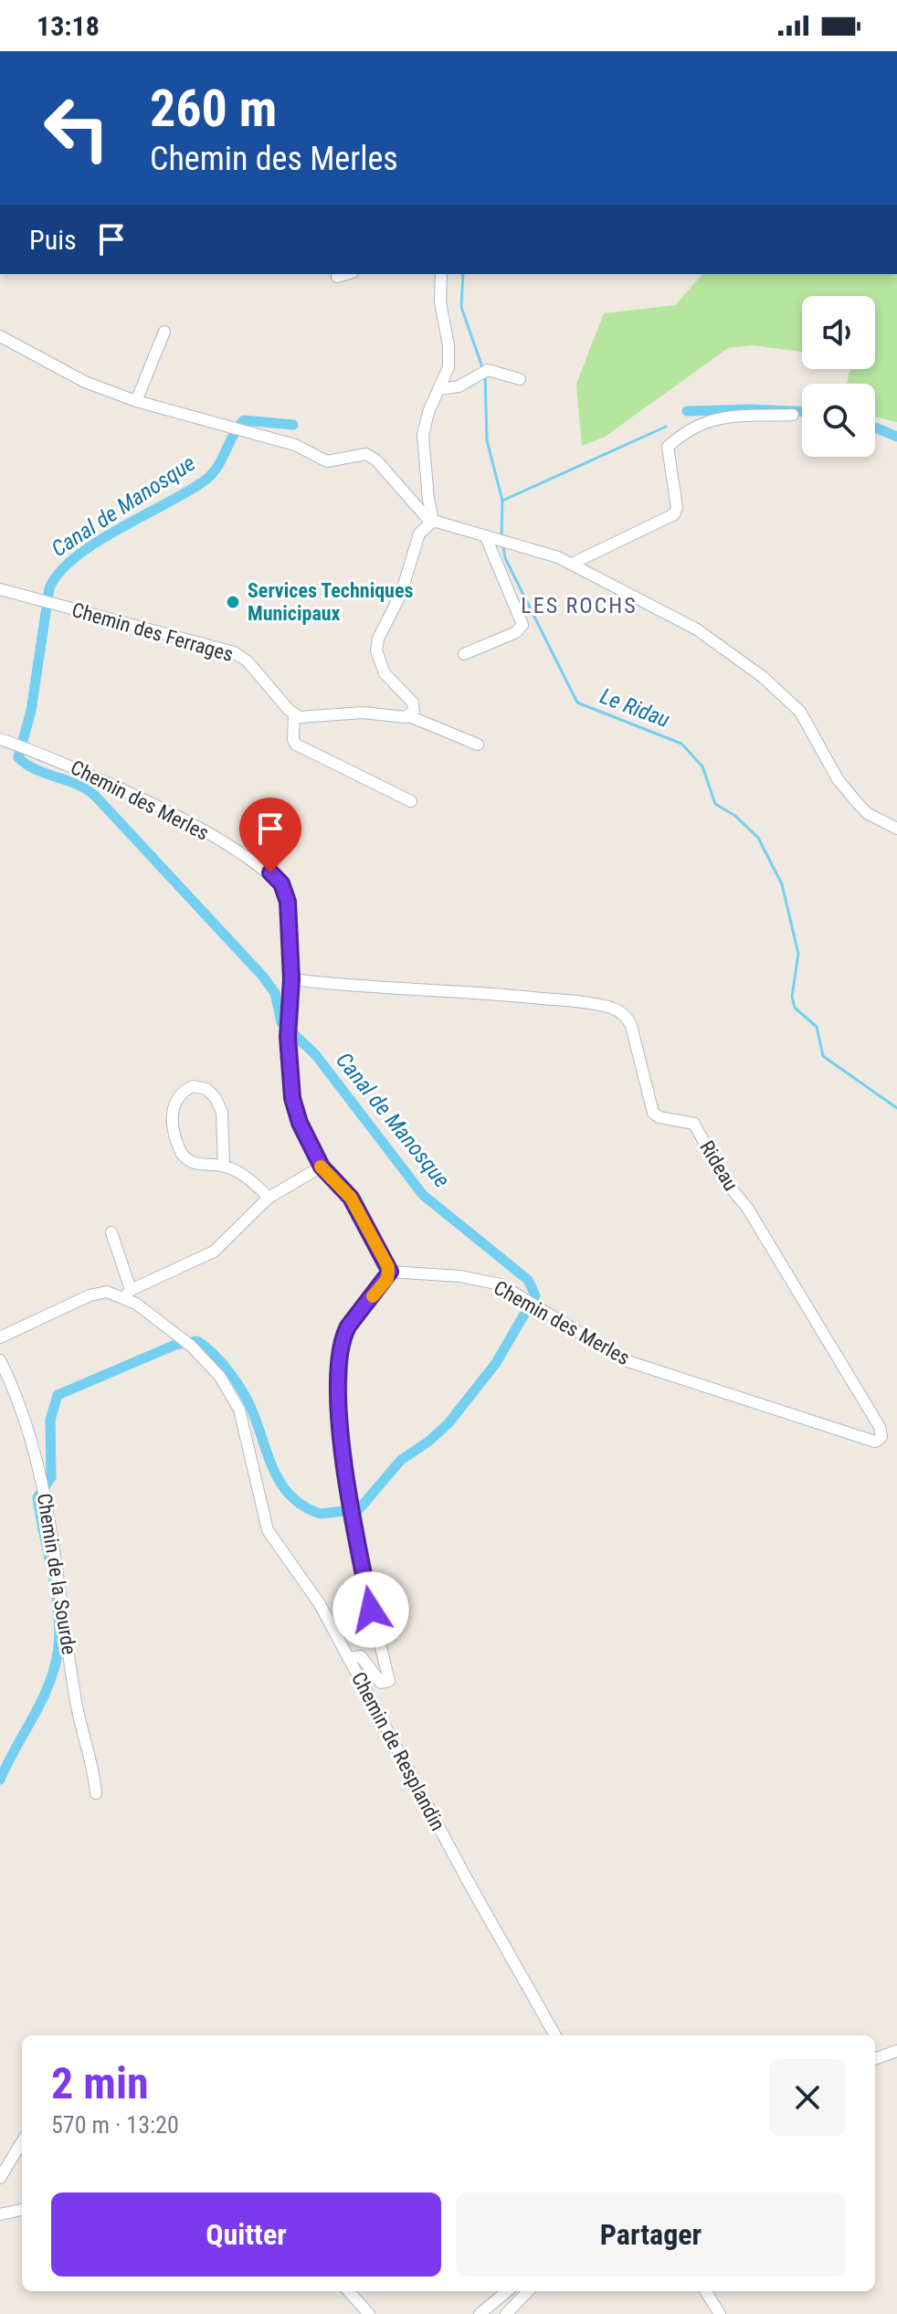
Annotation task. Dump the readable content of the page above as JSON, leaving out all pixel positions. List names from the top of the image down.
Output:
{
  "streets": {
    "street": [
      "Chemin des Ferrages",
      "Chemin des Merles",
      "Rideau",
      "Chemin de la Sourde",
      "Chemin de Resplandin"
    ]
  },
  "crossings": [
    ["Chemin des Merles", "Rideau"]
  ],
  "districts": ["LES ROCHS"],
  "water": ["Canal de Manosque", "Le Ridau"],
  "places": ["Services Techniques Municipaux"],
  "page": {
    "status": "13:18",
    "turn": ["260 m", "Chemin des Merles"],
    "then": "Puis",
    "heading": ["2 min", "570 m · 13:20"],
    "buttons": ["Quitter", "Partager"]
  }
}
